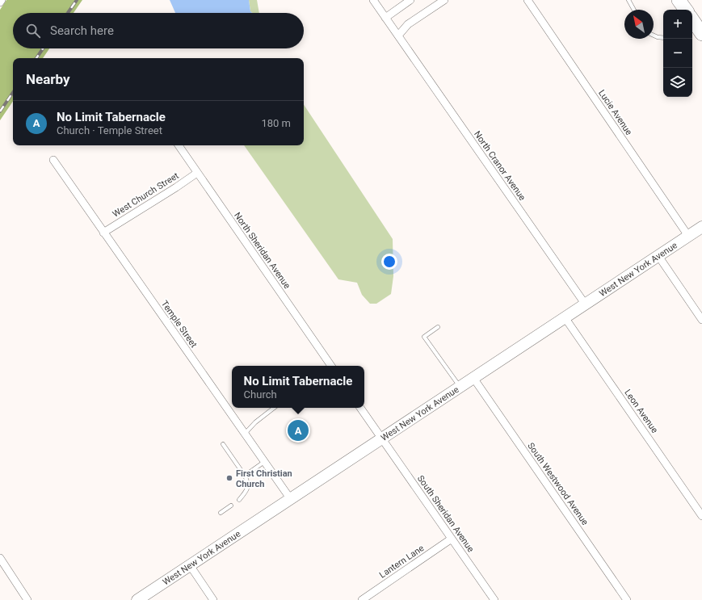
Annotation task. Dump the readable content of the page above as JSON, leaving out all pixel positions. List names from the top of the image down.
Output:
{
  "streets": {
    "main road": ["West New York Avenue"],
    "street": [
      "Lucie Avenue",
      "North Cranor Avenue",
      "West Church Street",
      "North Sheridan Avenue",
      "Temple Street",
      "Leon Avenue",
      "South Westwood Avenue",
      "South Sheridan Avenue",
      "Lantern Lane"
    ]
  },
  "crossings": [
    ["Lucie Avenue", "West New York Avenue"],
    ["North Cranor Avenue", "West New York Avenue"],
    ["West Church Street", "North Sheridan Avenue"],
    ["West Church Street", "Temple Street"],
    ["West New York Avenue", "Temple Street"],
    ["West New York Avenue", "Leon Avenue"],
    ["West New York Avenue", "South Westwood Avenue"],
    ["West New York Avenue", "South Sheridan Avenue"],
    ["South Sheridan Avenue", "Lantern Lane"]
  ],
  "places": ["First Christian Church"],
  "north": "top left",
  "page": {
    "map_buttons": ["+", "−"],
    "search": "Search here",
    "heading": "Nearby",
    "list": [
      {
        "mark": "A",
        "name": "No Limit Tabernacle",
        "note": "Church · Temple Street",
        "value": "180 m"
      }
    ],
    "popup": ["No Limit Tabernacle", "Church"],
    "pins": "A"
  }
}
